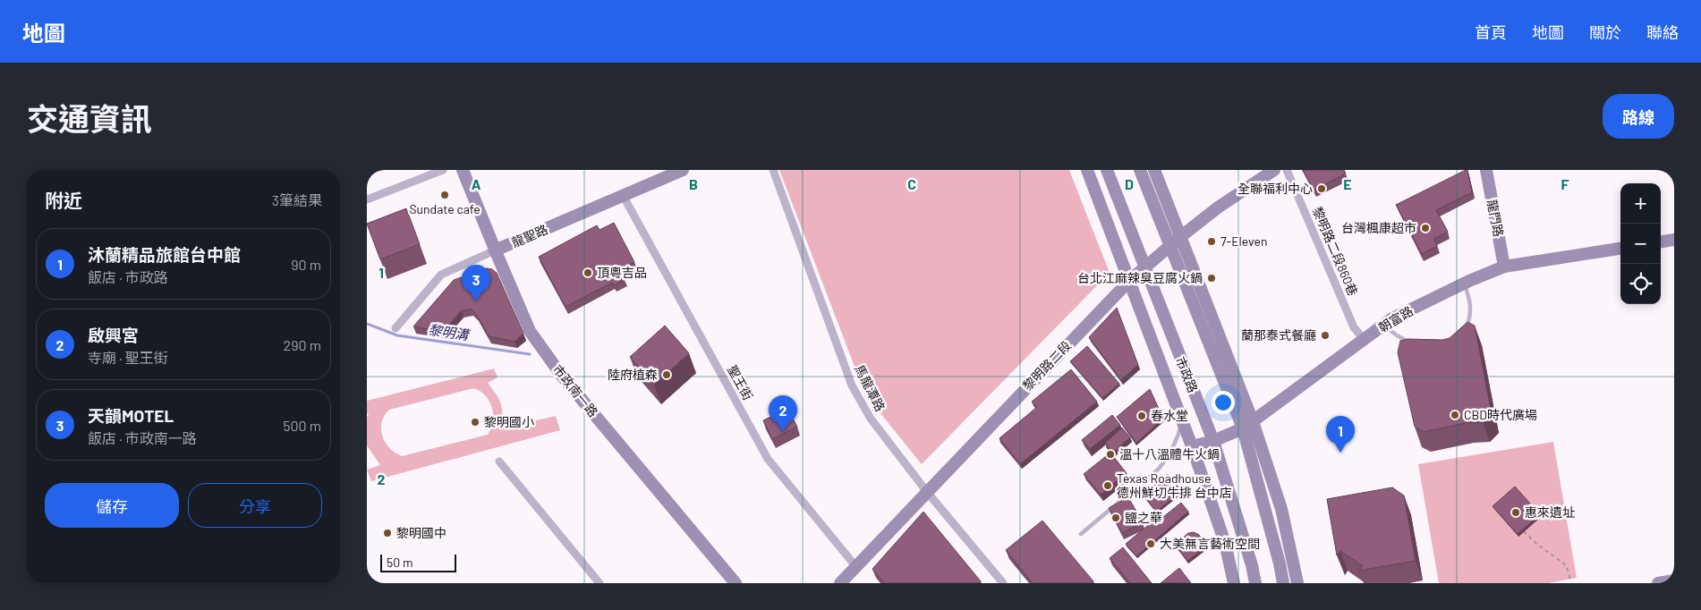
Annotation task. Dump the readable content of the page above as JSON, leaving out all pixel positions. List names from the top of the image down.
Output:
{
  "streets": {
    "street": [
      "龍門路",
      "龍聖路",
      "黎明路二段860巷",
      "朝富路",
      "黎明路二段",
      "市政路",
      "聖王街",
      "馬龍潭路",
      "市政南一路"
    ]
  },
  "crossings": [
    ["龍門路", "朝富路"],
    ["龍聖路", "聖王街"],
    ["龍聖路", "市政南一路"],
    ["黎明路二段860巷", "朝富路"],
    ["朝富路", "市政路"],
    ["黎明路二段", "市政路"],
    ["黎明路二段", "聖王街"],
    ["黎明路二段", "馬龍潭路"]
  ],
  "water": ["黎明溝"],
  "places": [
    "全聯福利中心",
    "Sundate cafe",
    "台灣楓康超市",
    "7-Eleven",
    "頂粵吉品",
    "台北江麻辣臭豆腐火鍋",
    "蘭那泰式餐廳",
    "陸府植森",
    "CBD時代廣場",
    "春水堂",
    "黎明國小",
    "溫十八溫體牛火鍋",
    "Texas Roadhouse 德州鮮切牛排 台中店",
    "惠來遺址",
    "鹽之華",
    "黎明國中",
    "大美無言藝術空間"
  ],
  "scale_bar": "50 m",
  "page": {
    "header": "地圖",
    "nav": [
      "首頁",
      "地圖",
      "關於",
      "聯絡"
    ],
    "title": "交通資訊",
    "buttons": [
      "路線",
      ["儲存", "分享"]
    ],
    "heading": ["附近", "3筆結果"],
    "map_buttons": ["+", "−"],
    "list": [
      {
        "mark": "1",
        "name": "沐蘭精品旅館台中館",
        "note": "飯店 · 市政路",
        "value": "90 m"
      },
      {
        "mark": "2",
        "name": "啟興宮",
        "note": "寺廟 · 聖王街",
        "value": "290 m"
      },
      {
        "mark": "3",
        "name": "天韻MOTEL",
        "note": "飯店 · 市政南一路",
        "value": "500 m"
      }
    ],
    "pins": ["3", "2", "1"],
    "scale": "50 m"
  },
  "grid": {
    "columns": [
      "A",
      "B",
      "C",
      "D",
      "E",
      "F"
    ],
    "rows": ["1", "2"]
  }
}
